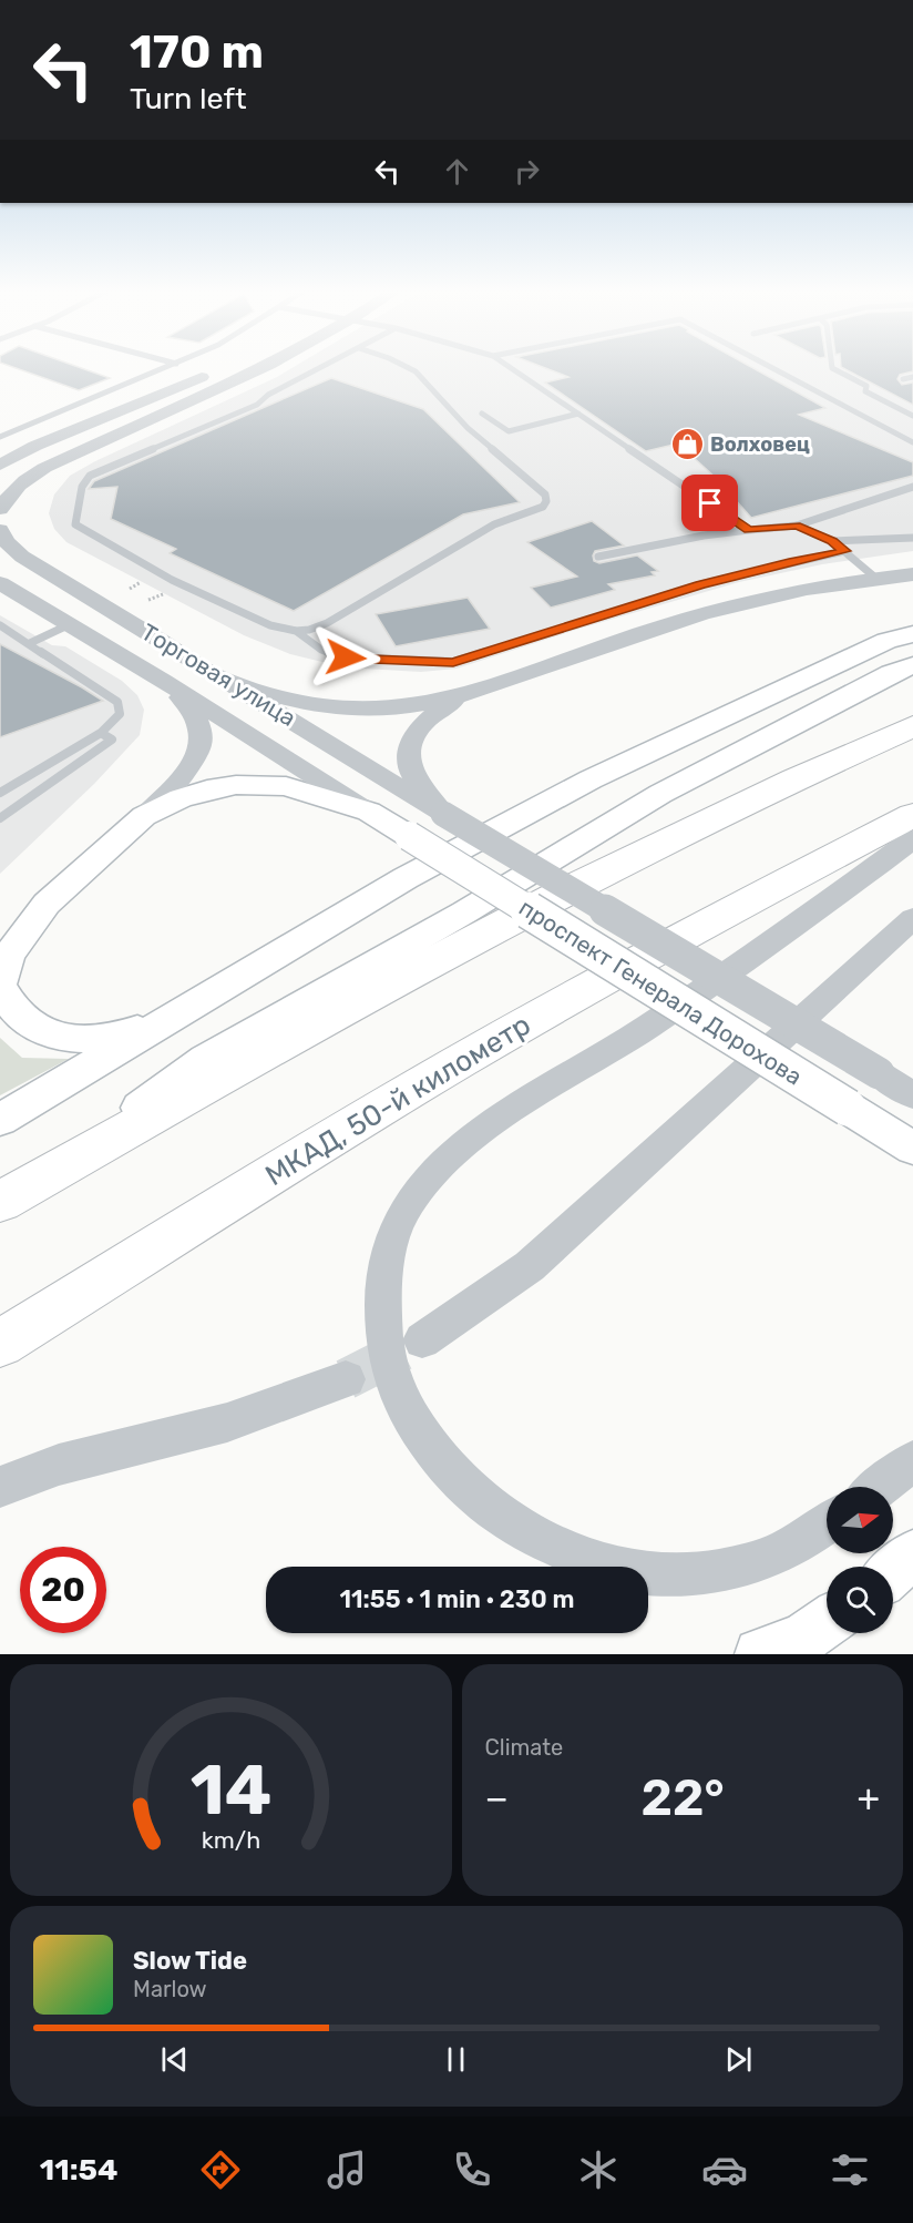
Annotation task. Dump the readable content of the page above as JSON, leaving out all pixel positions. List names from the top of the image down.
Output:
{
  "streets": {
    "highway": ["МКАД, 50-й километр"],
    "main road": ["Торговая улица", "проспект Генерала Дорохова"]
  },
  "crossings": [
    ["Торговая улица", "проспект Генерала Дорохова"]
  ],
  "places": {
    "shop": ["Волховец"]
  },
  "north": "right",
  "page": {
    "turn": ["170 m", "Turn left"],
    "limit": "20",
    "trip": "11:55 · 1 min · 230 m",
    "tile": "Climate",
    "heat": ["−", "22°", "+"],
    "song": ["Slow Tide", "Marlow"],
    "tabs": "11:54",
    "gauge": ["14", "km/h"]
  }
}
